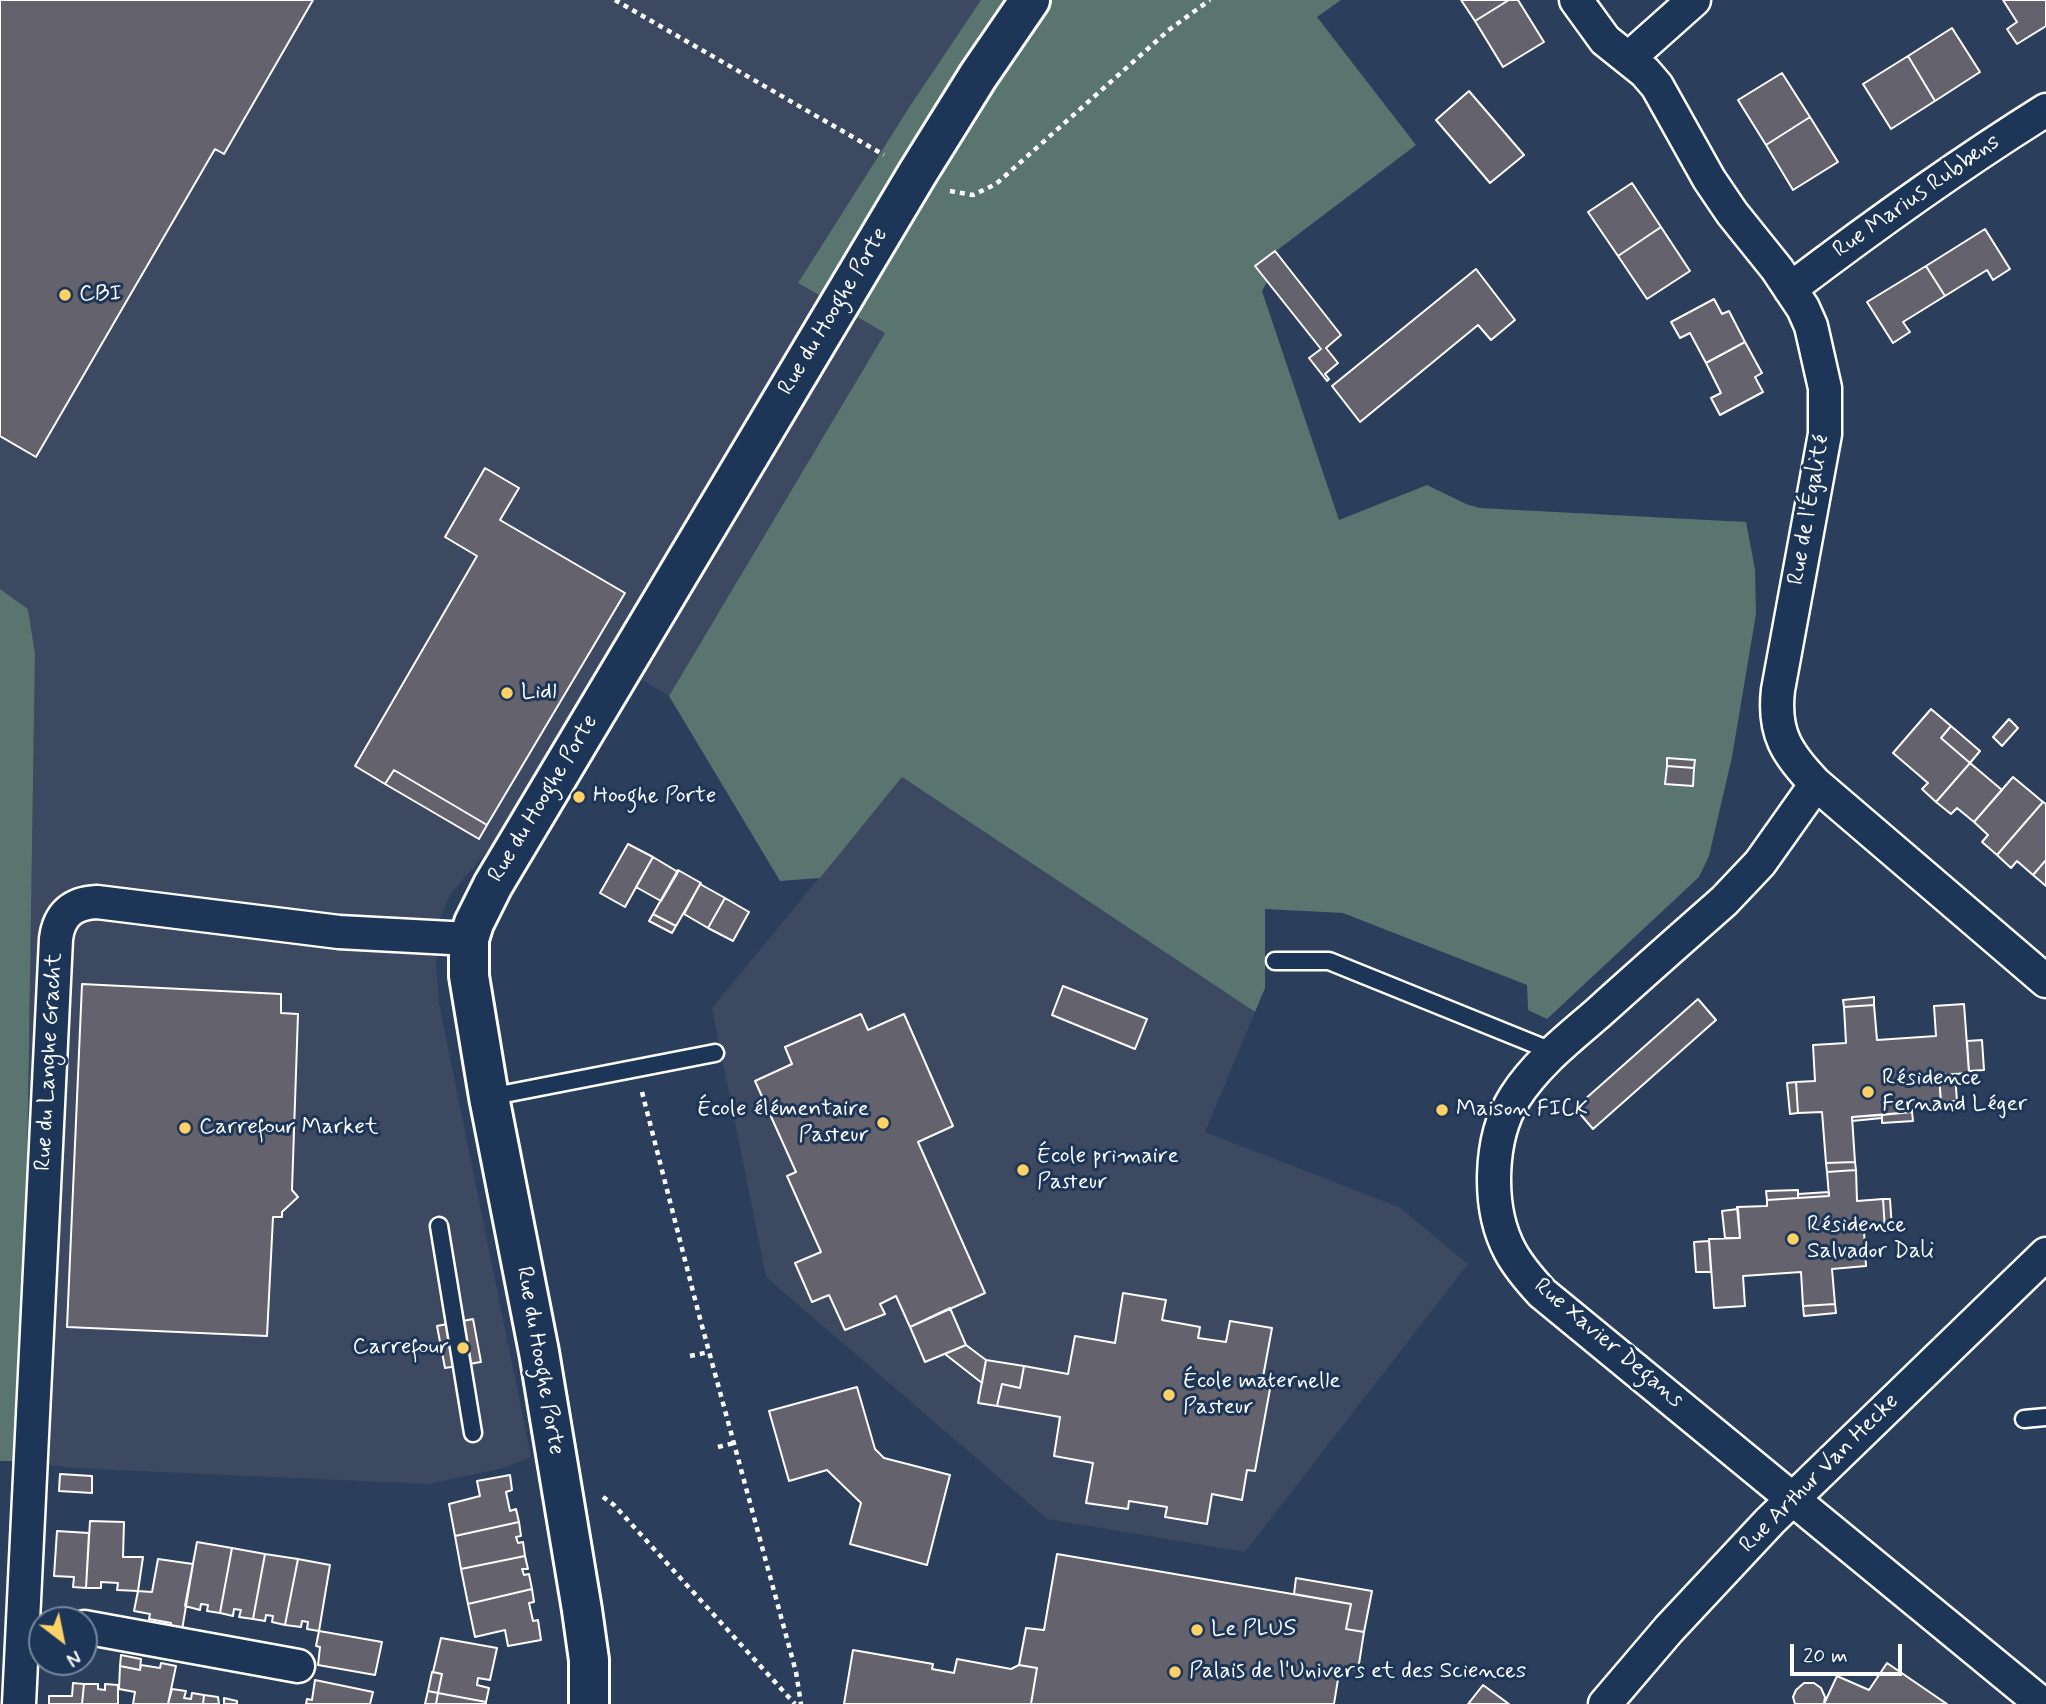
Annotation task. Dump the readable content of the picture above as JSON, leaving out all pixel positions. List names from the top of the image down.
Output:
{
  "streets": {
    "street": [
      "Rue Marius Rubbens",
      "Rue du Hooghe Porte",
      "Rue de l'Égalité",
      "Rue du Langhe Gracht",
      "Rue Xavier Degans",
      "Rue Arthur Van Hecke"
    ]
  },
  "crossings": [
    ["Rue Marius Rubbens", "Rue de l'Égalité"],
    ["Rue du Hooghe Porte", "Rue du Langhe Gracht"],
    ["Rue de l'Égalité", "Rue Xavier Degans"],
    ["Rue Xavier Degans", "Rue Arthur Van Hecke"]
  ],
  "places": [
    "CBI",
    "Lidl",
    "Hooghe Porte",
    "Résidence Fernand Léger",
    "Maison FICK",
    "École élémentaire Pasteur",
    "Carrefour Market",
    "École primaire Pasteur",
    "Résidence Salvador Dali",
    "Carrefour",
    "École maternelle Pasteur",
    "Le PLUS",
    "Palais de l'Univers et des Sciences"
  ],
  "scale_bar": "20 m",
  "north": "bottom right"
}
